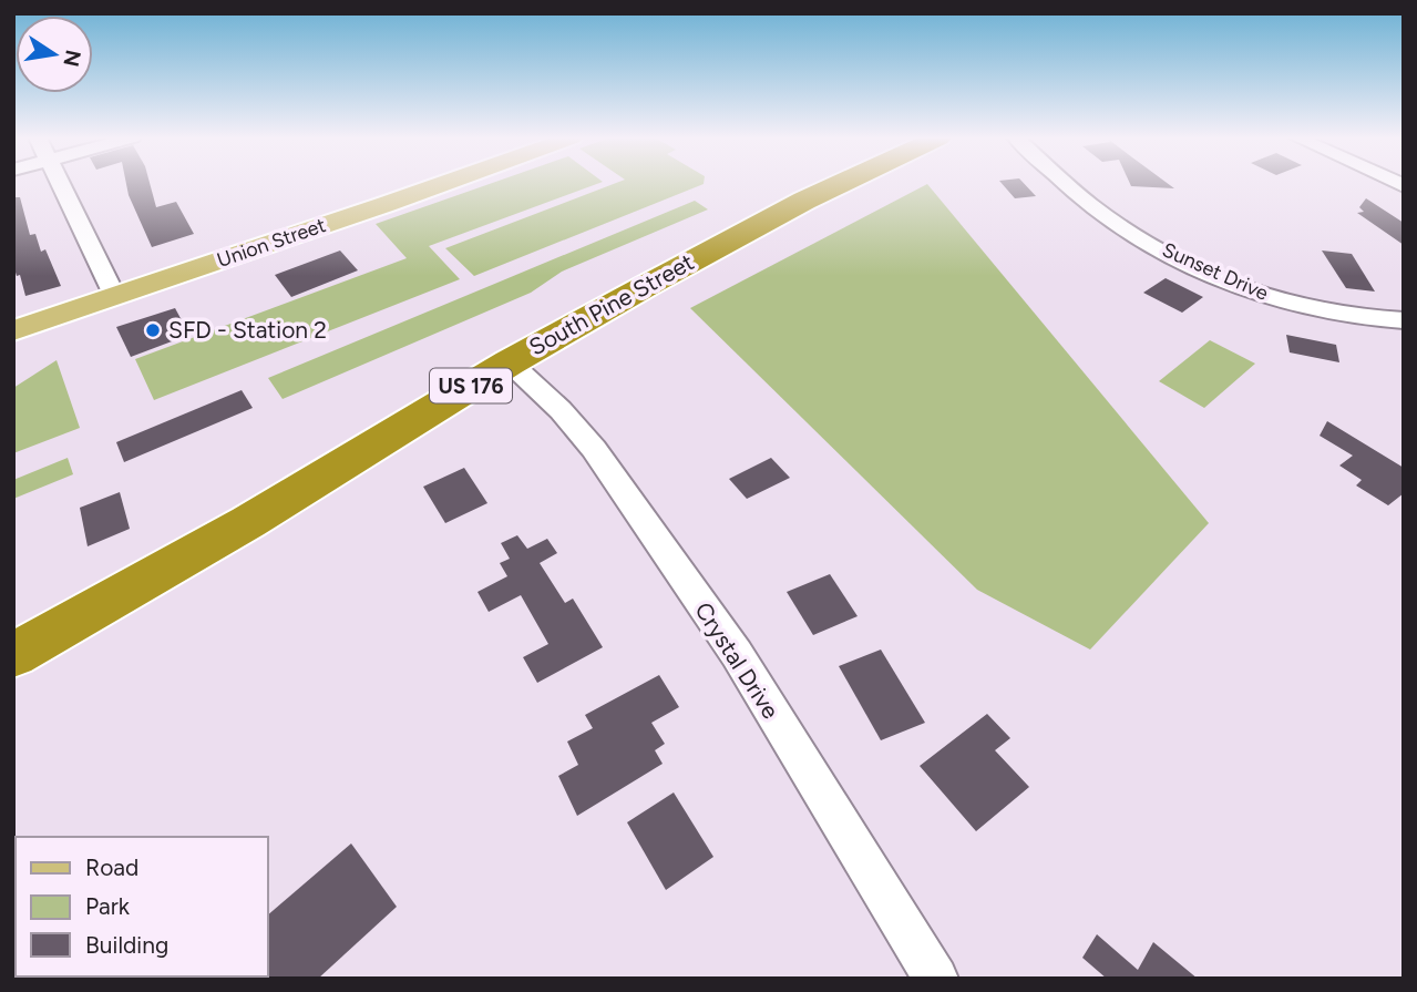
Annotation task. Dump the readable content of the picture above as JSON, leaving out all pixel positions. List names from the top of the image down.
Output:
{
  "streets": {
    "highway": ["South Pine Street", "US 176"],
    "main road": ["Union Street"],
    "street": ["Sunset Drive", "Crystal Drive"]
  },
  "crossings": [
    ["South Pine Street", "Crystal Drive"]
  ],
  "places": ["SFD - Station 2"],
  "legend": ["Road", "Park", "Building"],
  "north": "right"
}
